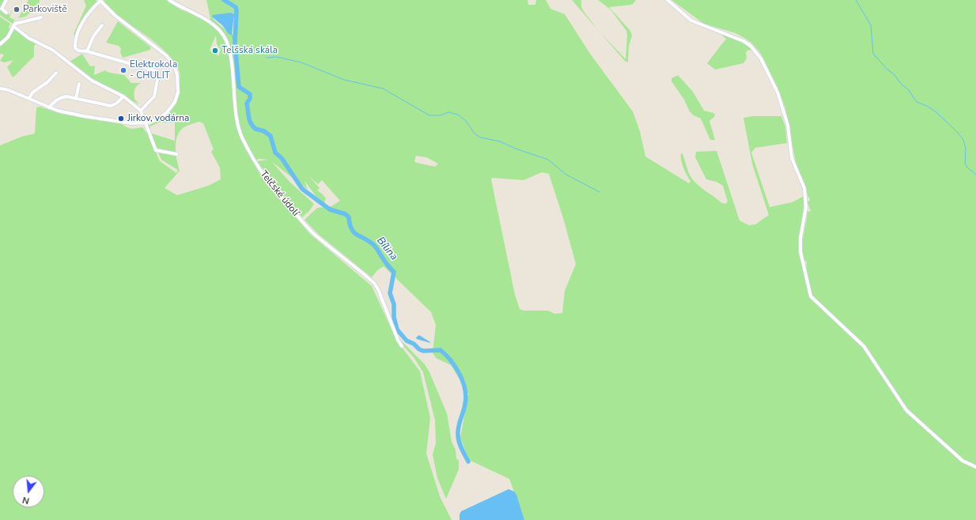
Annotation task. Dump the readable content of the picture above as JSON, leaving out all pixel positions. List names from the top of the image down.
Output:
{
  "streets": {
    "street": ["Telčské údolí"]
  },
  "water": ["Bílina"],
  "places": [
    "Parkoviště",
    "Telšská skála",
    "Elektrokola - CHULIT",
    "Jirkov, vodárna"
  ],
  "north": "bottom"
}
